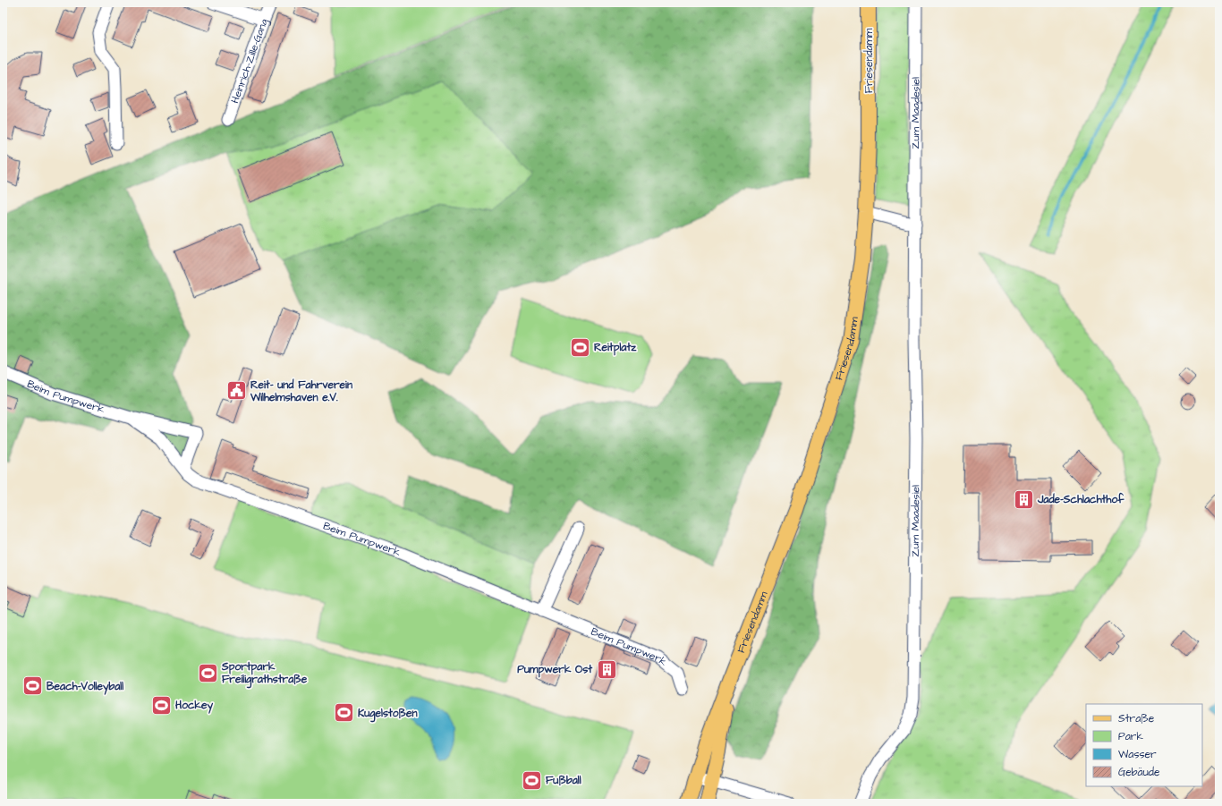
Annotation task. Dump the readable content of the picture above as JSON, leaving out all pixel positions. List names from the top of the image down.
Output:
{
  "streets": {
    "main road": ["Friesendamm"],
    "street": ["Heinrich-Zille-Gang", "Zum Maadesiel", "Beim Pumpwerk"]
  },
  "places": {
    "sports": [
      "Reitplatz",
      "Sportpark Freiligrathstraße",
      "Beach-Volleyball",
      "Hockey",
      "Kugelstoßen",
      "Fußball"
    ],
    "public building": ["Reit- und Fahrverein Wilhelmshaven e.V."],
    "building": ["Jade-Schlachthof", "Pumpwerk Ost"]
  },
  "legend": [
    "Straße",
    "Park",
    "Wasser",
    "Gebäude"
  ]
}
